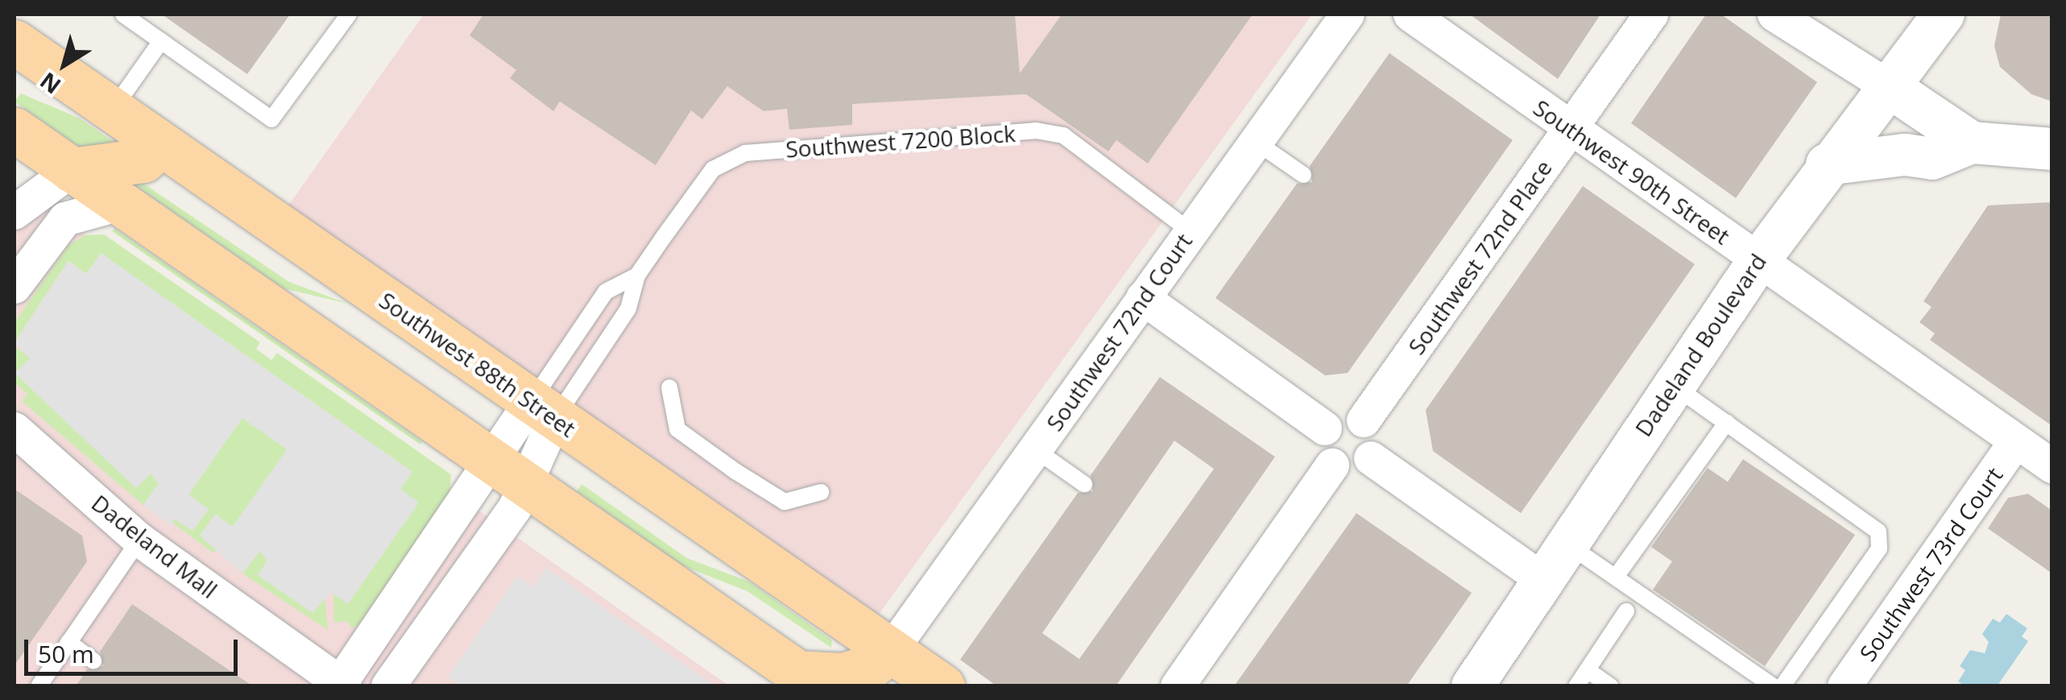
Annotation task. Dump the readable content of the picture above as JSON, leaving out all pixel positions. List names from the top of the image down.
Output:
{
  "streets": {
    "main road": ["Southwest 88th Street"],
    "street": [
      "Southwest 90th Street",
      "Southwest 72nd Place",
      "Southwest 72nd Court",
      "Dadeland Boulevard",
      "Dadeland Mall",
      "Southwest 73rd Court"
    ],
    "lane": ["Southwest 7200 Block"]
  },
  "crossings": [
    ["Southwest 7200 Block", "Southwest 72nd Court"],
    ["Southwest 7200 Block", "Southwest 88th Street"],
    ["Southwest 7200 Block", "Dadeland Mall"],
    ["Southwest 90th Street", "Southwest 72nd Place"],
    ["Southwest 90th Street", "Dadeland Boulevard"],
    ["Southwest 90th Street", "Southwest 73rd Court"],
    ["Southwest 72nd Court", "Southwest 88th Street"],
    ["Southwest 88th Street", "Dadeland Mall"]
  ],
  "scale_bar": "50 m",
  "north": "bottom left"
}
